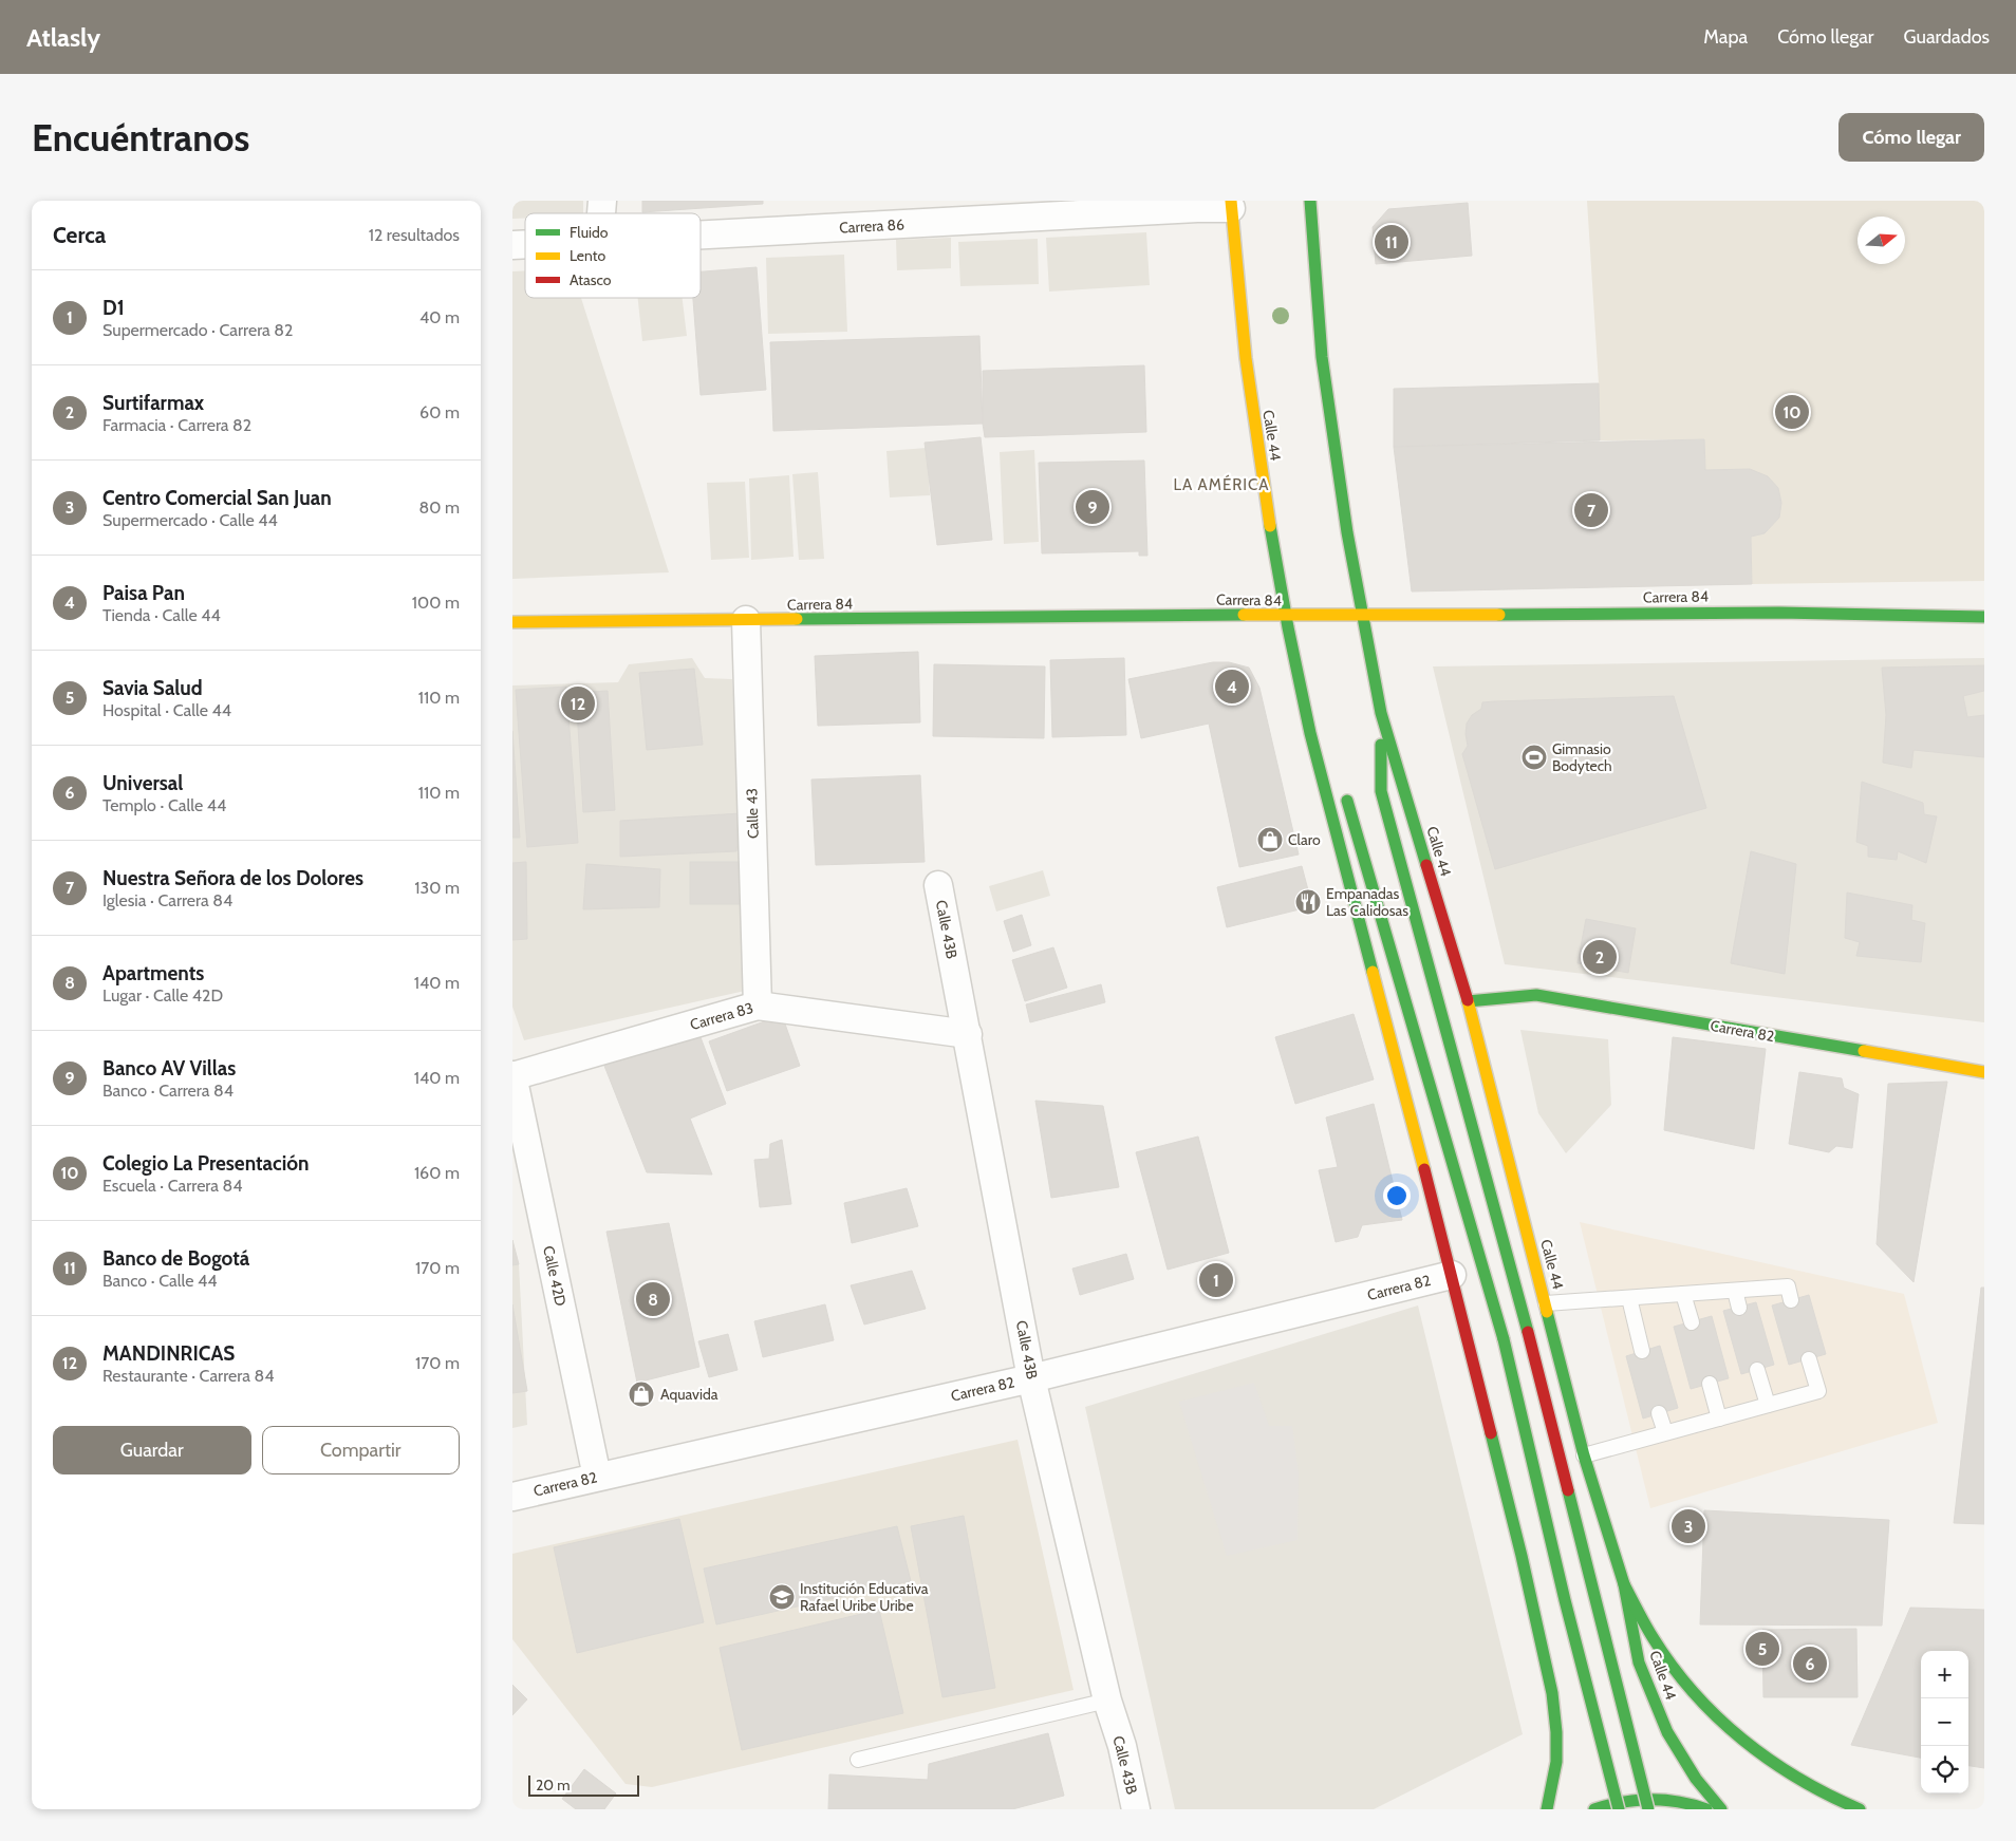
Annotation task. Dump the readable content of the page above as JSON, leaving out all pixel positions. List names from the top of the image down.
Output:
{
  "streets": {
    "street": [
      "Carrera 86",
      "Calle 44",
      "Carrera 84",
      "Calle 43",
      "Calle 43B",
      "Carrera 83",
      "Carrera 82",
      "Calle 42D"
    ]
  },
  "crossings": [
    ["Carrera 86", "Calle 44"],
    ["Calle 44", "Carrera 84"],
    ["Calle 44", "Carrera 82"],
    ["Carrera 84", "Calle 43"],
    ["Calle 43", "Carrera 83"],
    ["Calle 43B", "Carrera 83"],
    ["Calle 43B", "Carrera 82"],
    ["Carrera 83", "Calle 42D"],
    ["Carrera 82", "Calle 42D"]
  ],
  "districts": ["LA AMÉRICA"],
  "places": {
    "sports": ["Gimnasio Bodytech"],
    "shop": ["Claro", "Aquavida"],
    "restaurant": ["Empanadas Las Calidosas"],
    "school or university": ["Institución Educativa Rafael Uribe Uribe"]
  },
  "legend": ["Fluido", "Lento", "Atasco"],
  "scale_bar": "20 m",
  "north": "right",
  "page": {
    "header": "Atlasly",
    "nav": ["Mapa", "Cómo llegar", "Guardados"],
    "buttons": [
      "Cómo llegar",
      ["Guardar", "Compartir"]
    ],
    "title": "Encuéntranos",
    "heading": ["Cerca", "12 resultados"],
    "pins": [
      "11",
      "10",
      "9",
      "7",
      "4",
      "12",
      "2",
      "1",
      "8",
      "3",
      "5",
      "6"
    ],
    "list": [
      {
        "mark": "1",
        "name": "D1",
        "note": "Supermercado · Carrera 82",
        "value": "40 m"
      },
      {
        "mark": "2",
        "name": "Surtifarmax",
        "note": "Farmacia · Carrera 82",
        "value": "60 m"
      },
      {
        "mark": "3",
        "name": "Centro Comercial San Juan",
        "note": "Supermercado · Calle 44",
        "value": "80 m"
      },
      {
        "mark": "4",
        "name": "Paisa Pan",
        "note": "Tienda · Calle 44",
        "value": "100 m"
      },
      {
        "mark": "5",
        "name": "Savia Salud",
        "note": "Hospital · Calle 44",
        "value": "110 m"
      },
      {
        "mark": "6",
        "name": "Universal",
        "note": "Templo · Calle 44",
        "value": "110 m"
      },
      {
        "mark": "7",
        "name": "Nuestra Señora de los Dolores",
        "note": "Iglesia · Carrera 84",
        "value": "130 m"
      },
      {
        "mark": "8",
        "name": "Apartments",
        "note": "Lugar · Calle 42D",
        "value": "140 m"
      },
      {
        "mark": "9",
        "name": "Banco AV Villas",
        "note": "Banco · Carrera 84",
        "value": "140 m"
      },
      {
        "mark": "10",
        "name": "Colegio La Presentación",
        "note": "Escuela · Carrera 84",
        "value": "160 m"
      },
      {
        "mark": "11",
        "name": "Banco de Bogotá",
        "note": "Banco · Calle 44",
        "value": "170 m"
      },
      {
        "mark": "12",
        "name": "MANDINRICAS",
        "note": "Restaurante · Carrera 84",
        "value": "170 m"
      }
    ],
    "map_buttons": ["+", "−"],
    "scale": "20 m"
  }
}
